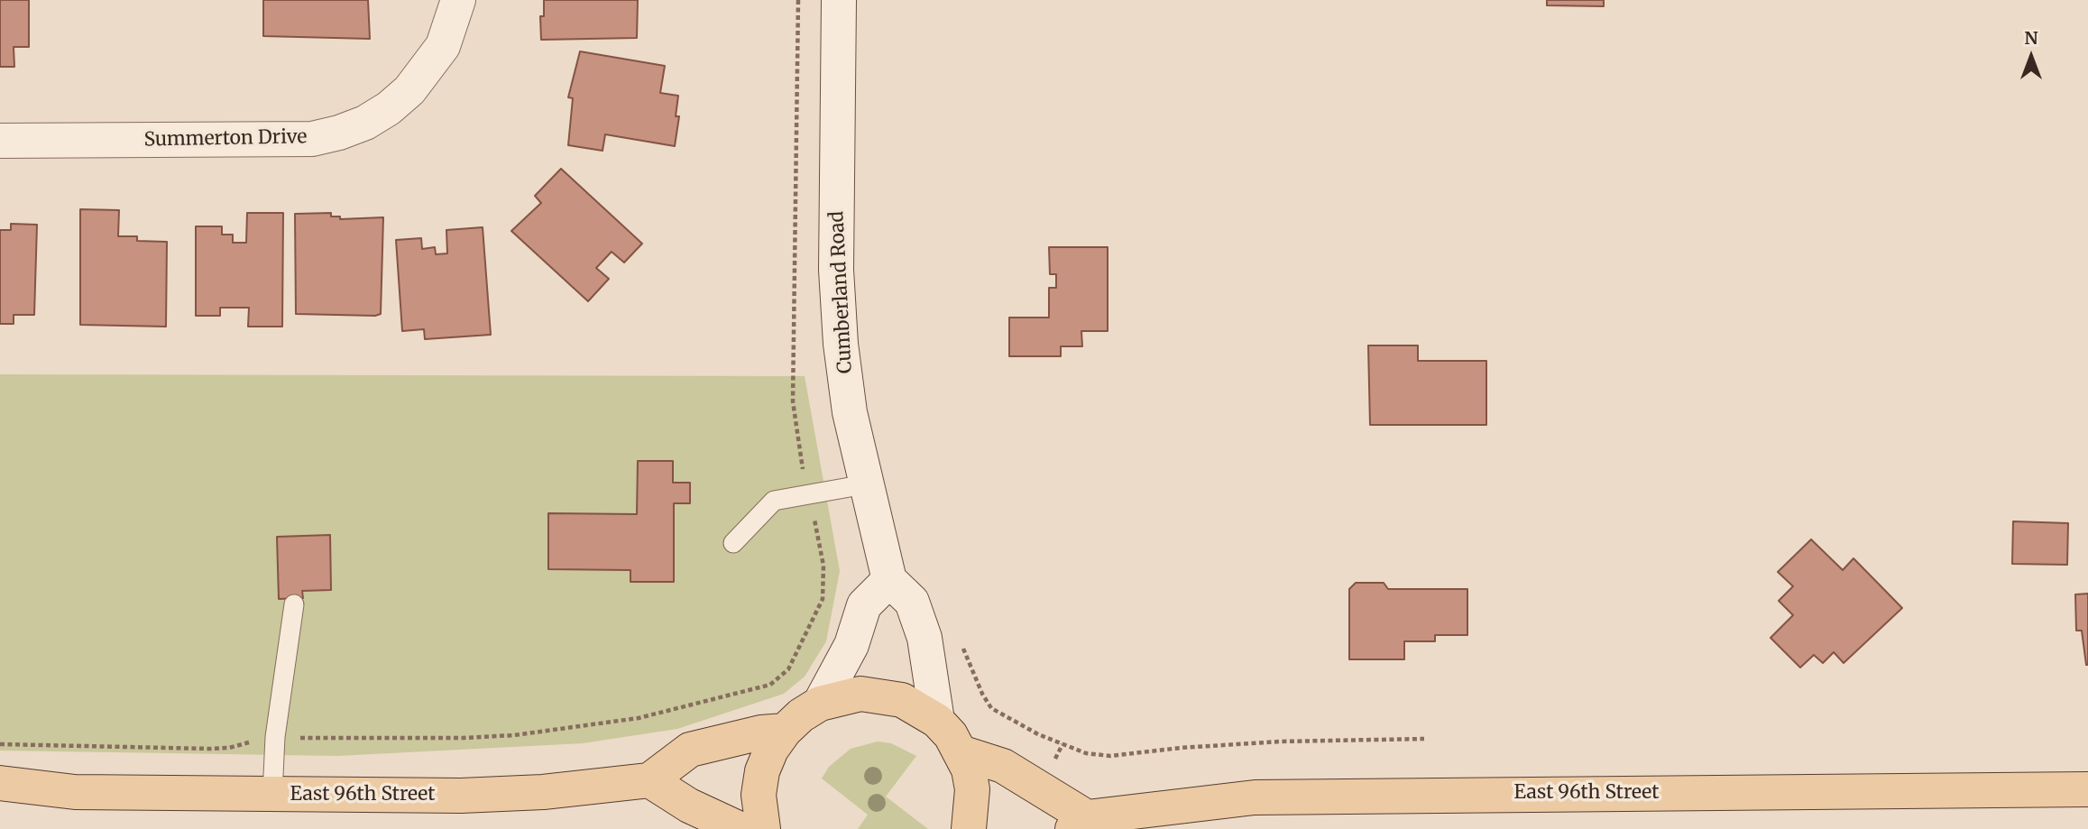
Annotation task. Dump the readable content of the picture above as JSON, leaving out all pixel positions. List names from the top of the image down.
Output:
{
  "streets": {
    "main road": ["Summerton Drive", "Cumberland Road", "East 96th Street"]
  },
  "north": "top"
}
